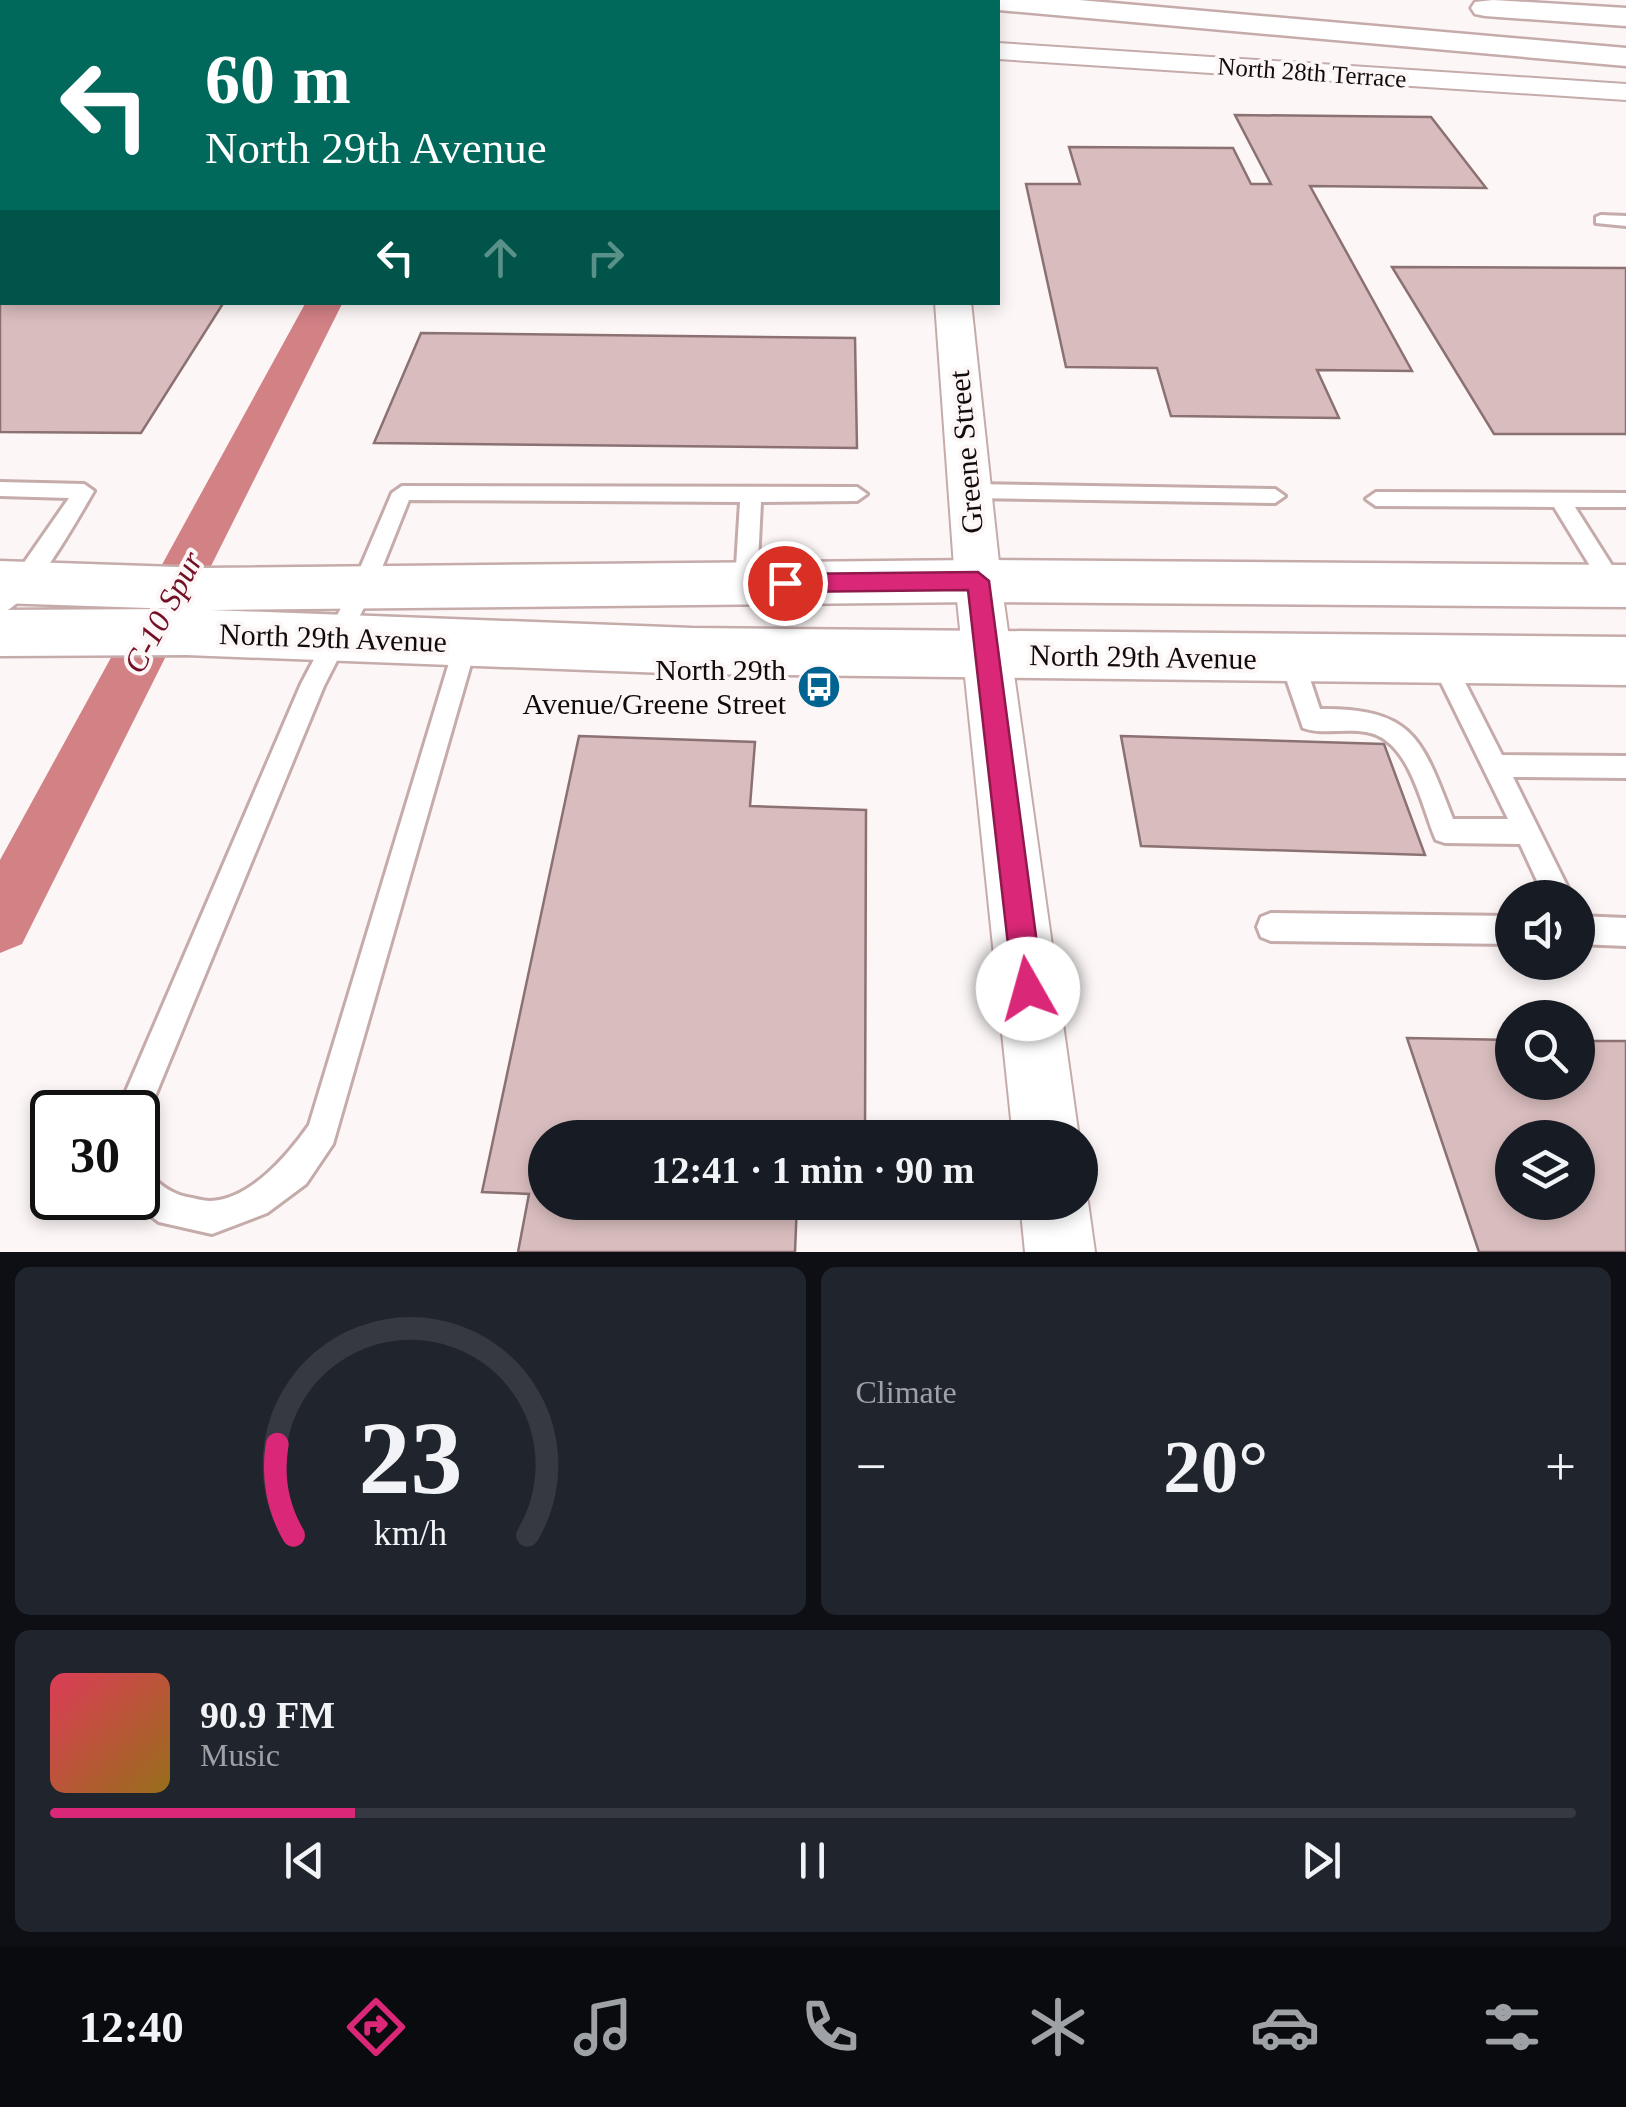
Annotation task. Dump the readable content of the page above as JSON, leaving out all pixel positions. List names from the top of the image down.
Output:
{
  "streets": {
    "main road": ["North 29th Avenue"],
    "street": ["North 28th Terrace", "Greene Street"]
  },
  "crossings": [
    ["Greene Street", "North 29th Avenue"]
  ],
  "water": ["C-10 Spur"],
  "places": {
    "bus stop": ["North 29th Avenue/Greene Street"]
  },
  "page": {
    "turn": ["60 m", "North 29th Avenue"],
    "limit": "30",
    "trip": "12:41 · 1 min · 90 m",
    "tile": "Climate",
    "heat": ["−", "20°", "+"],
    "song": ["90.9 FM", "Music"],
    "tabs": "12:40",
    "gauge": ["23", "km/h"]
  }
}
